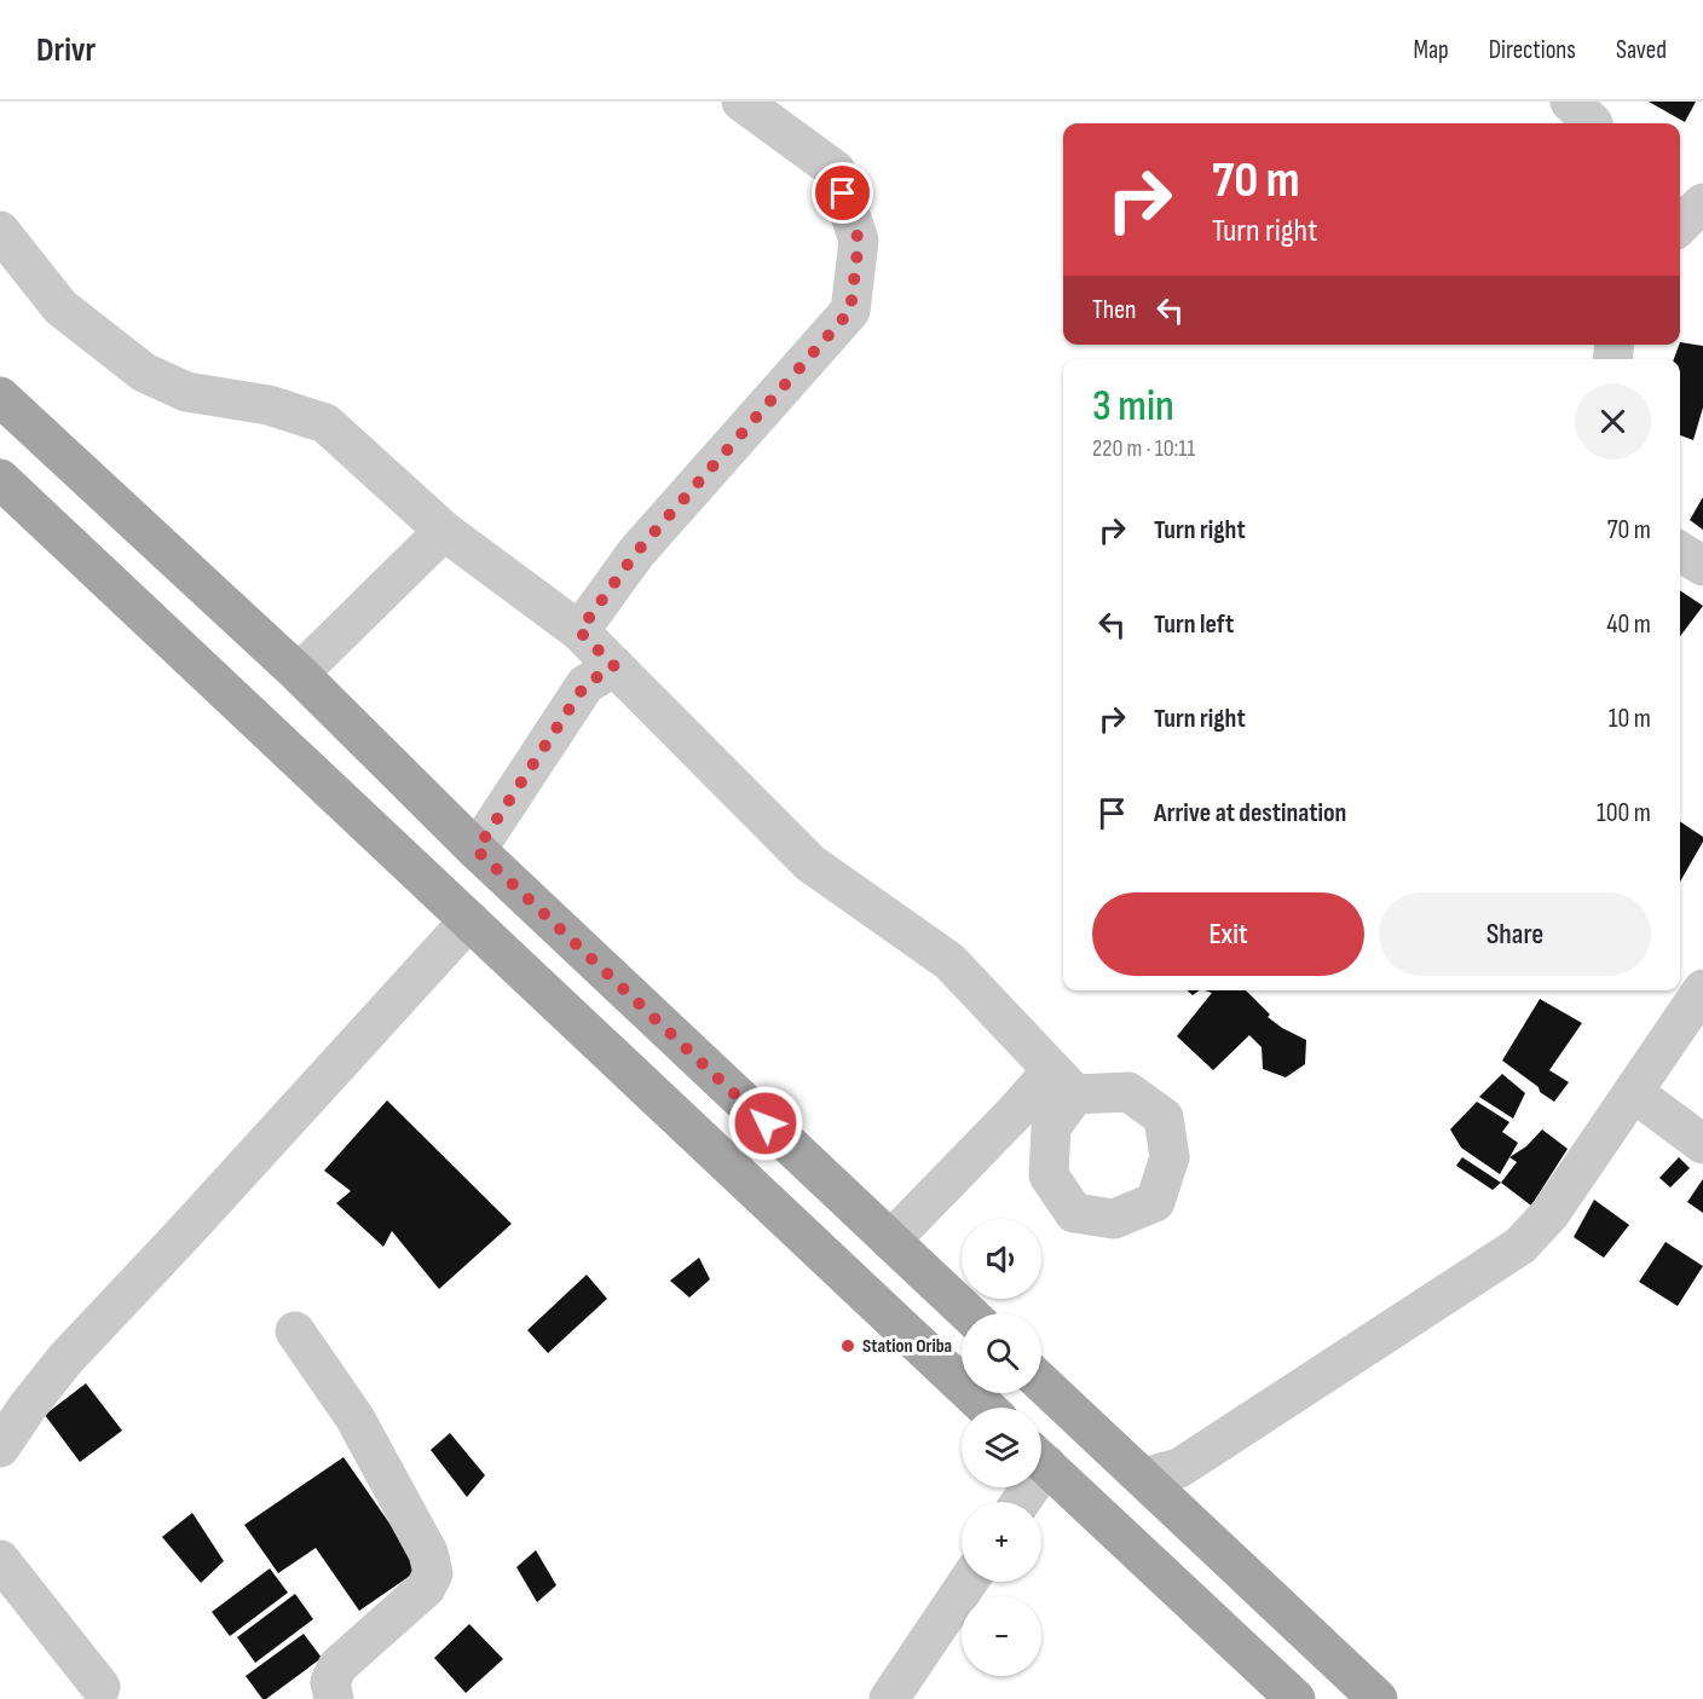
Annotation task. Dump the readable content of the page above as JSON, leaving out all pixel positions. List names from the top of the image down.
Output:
{
  "places": ["Station Oriba"],
  "page": {
    "header": "Drivr",
    "nav": ["Map", "Directions", "Saved"],
    "turn": ["70 m", "Turn right"],
    "then": "Then",
    "heading": ["3 min", "220 m · 10:11"],
    "list": [
      {
        "name": "Turn right",
        "value": "70 m"
      },
      {
        "name": "Turn left",
        "value": "40 m"
      },
      {
        "name": "Turn right",
        "value": "10 m"
      },
      {
        "name": "Arrive at destination",
        "value": "100 m"
      }
    ],
    "buttons": ["Exit", "Share"],
    "map_buttons": ["+", "−"]
  }
}
